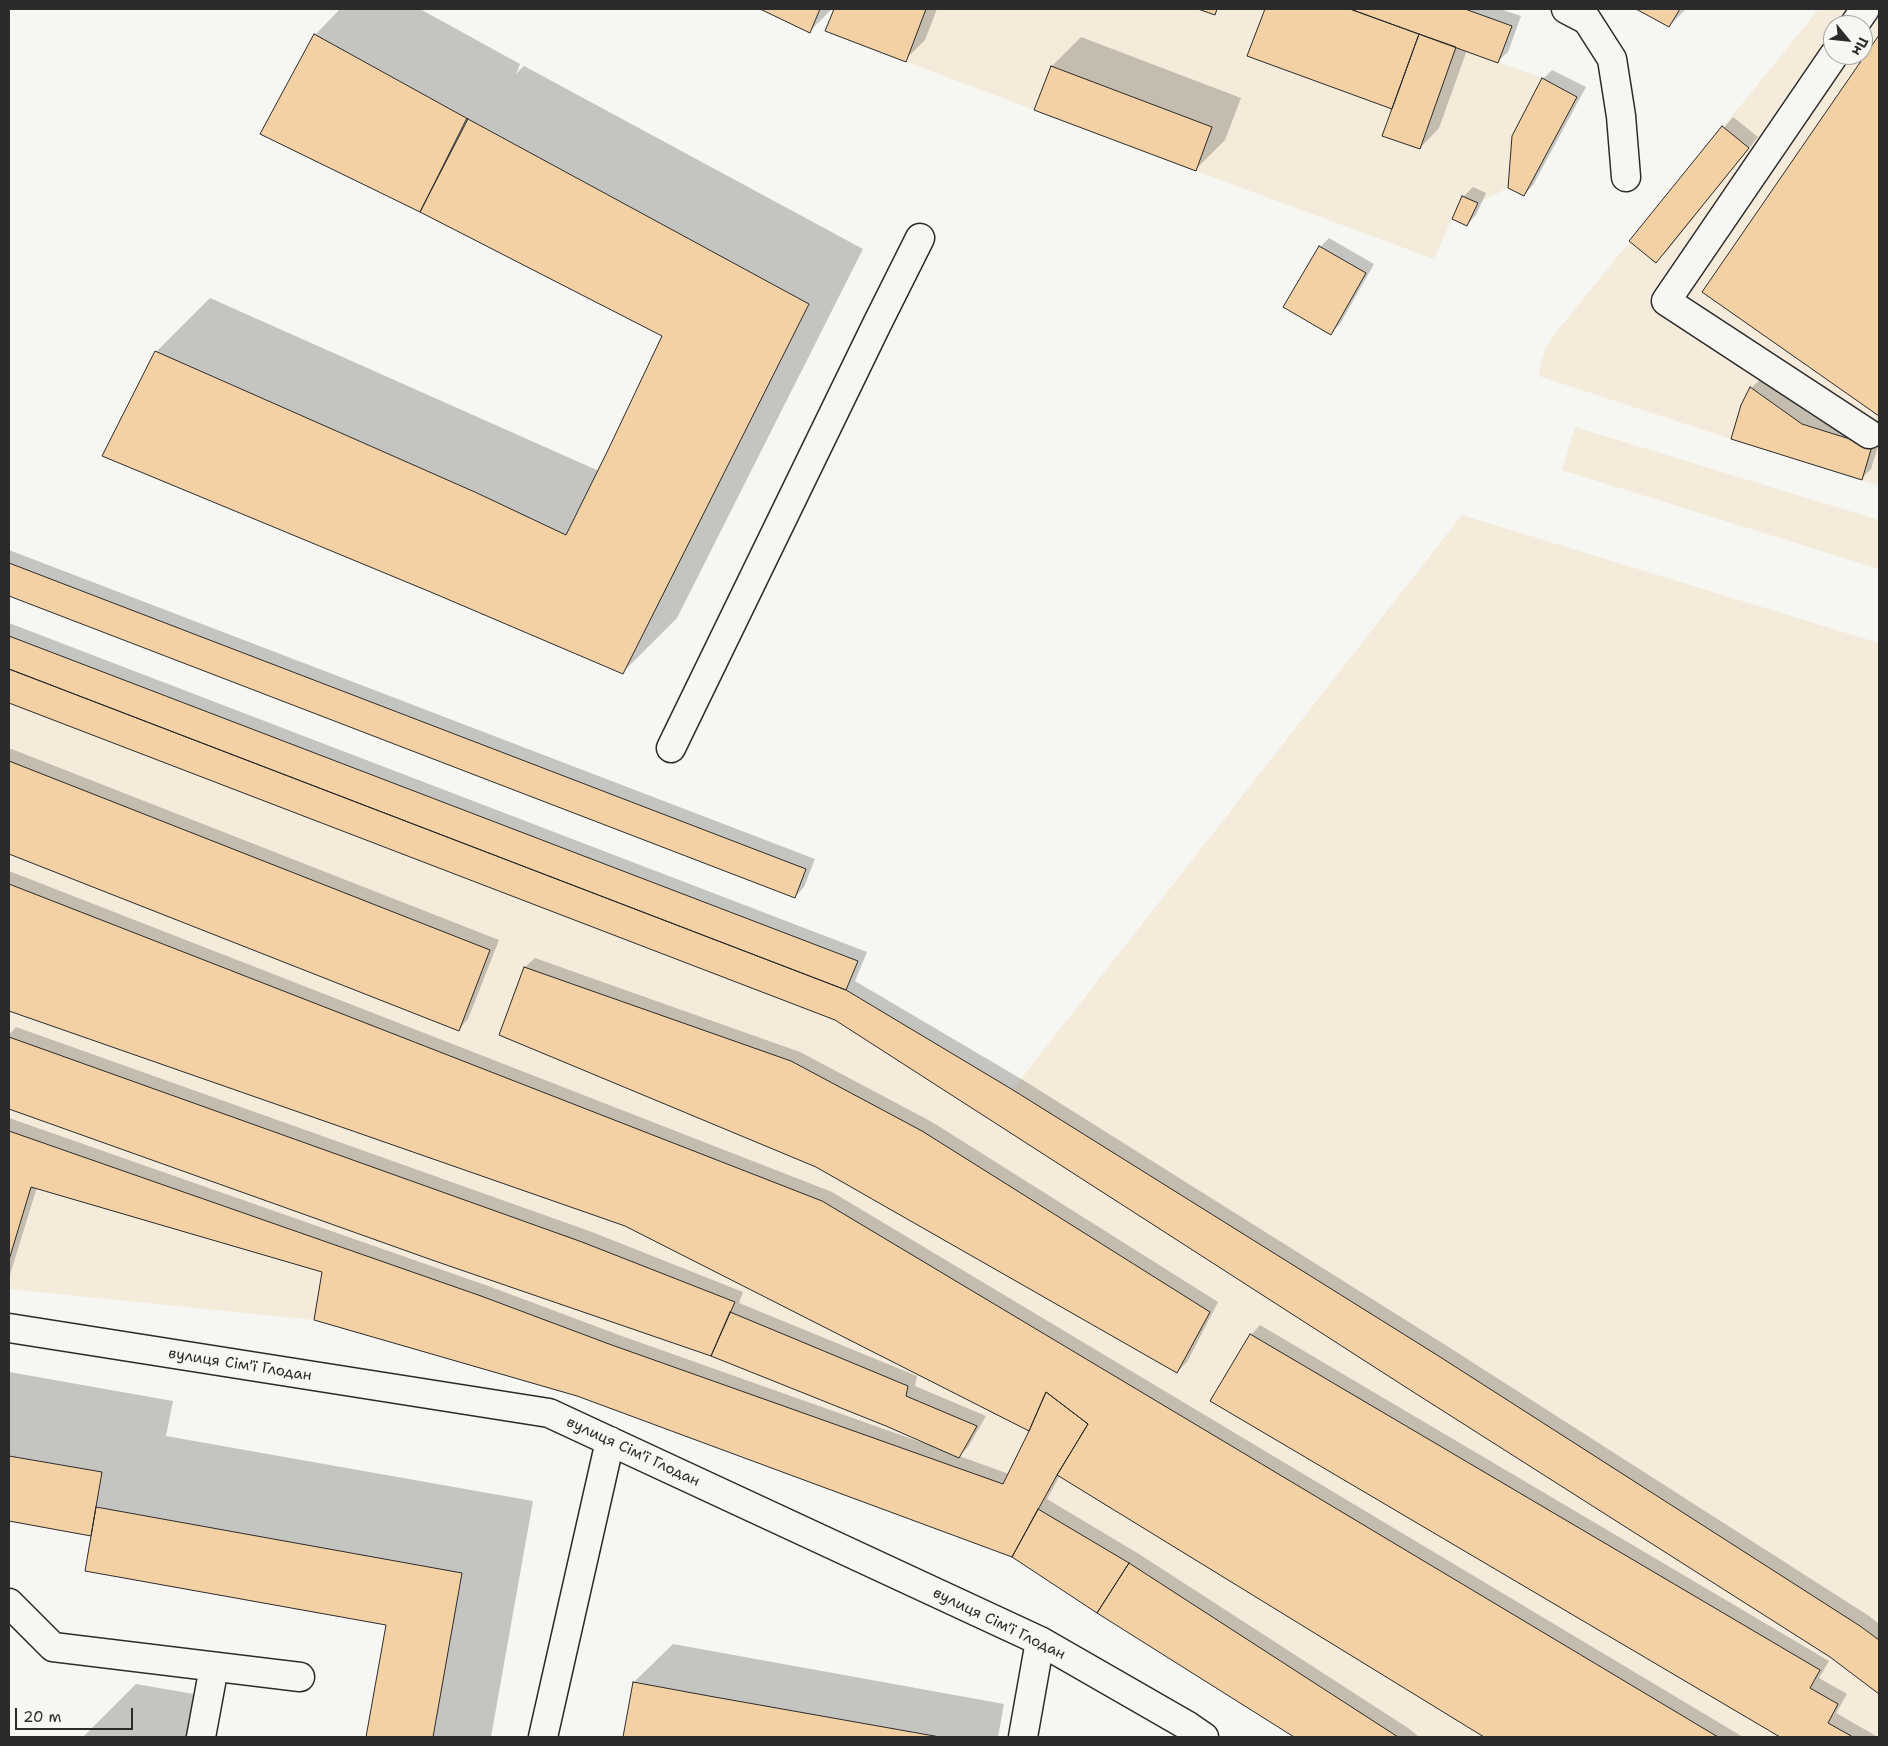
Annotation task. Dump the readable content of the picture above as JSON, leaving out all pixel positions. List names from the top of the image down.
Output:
{
  "streets": {
    "street": ["вулиця Сім'ї Глодан"]
  },
  "scale_bar": "20 m",
  "north": "bottom right"
}
